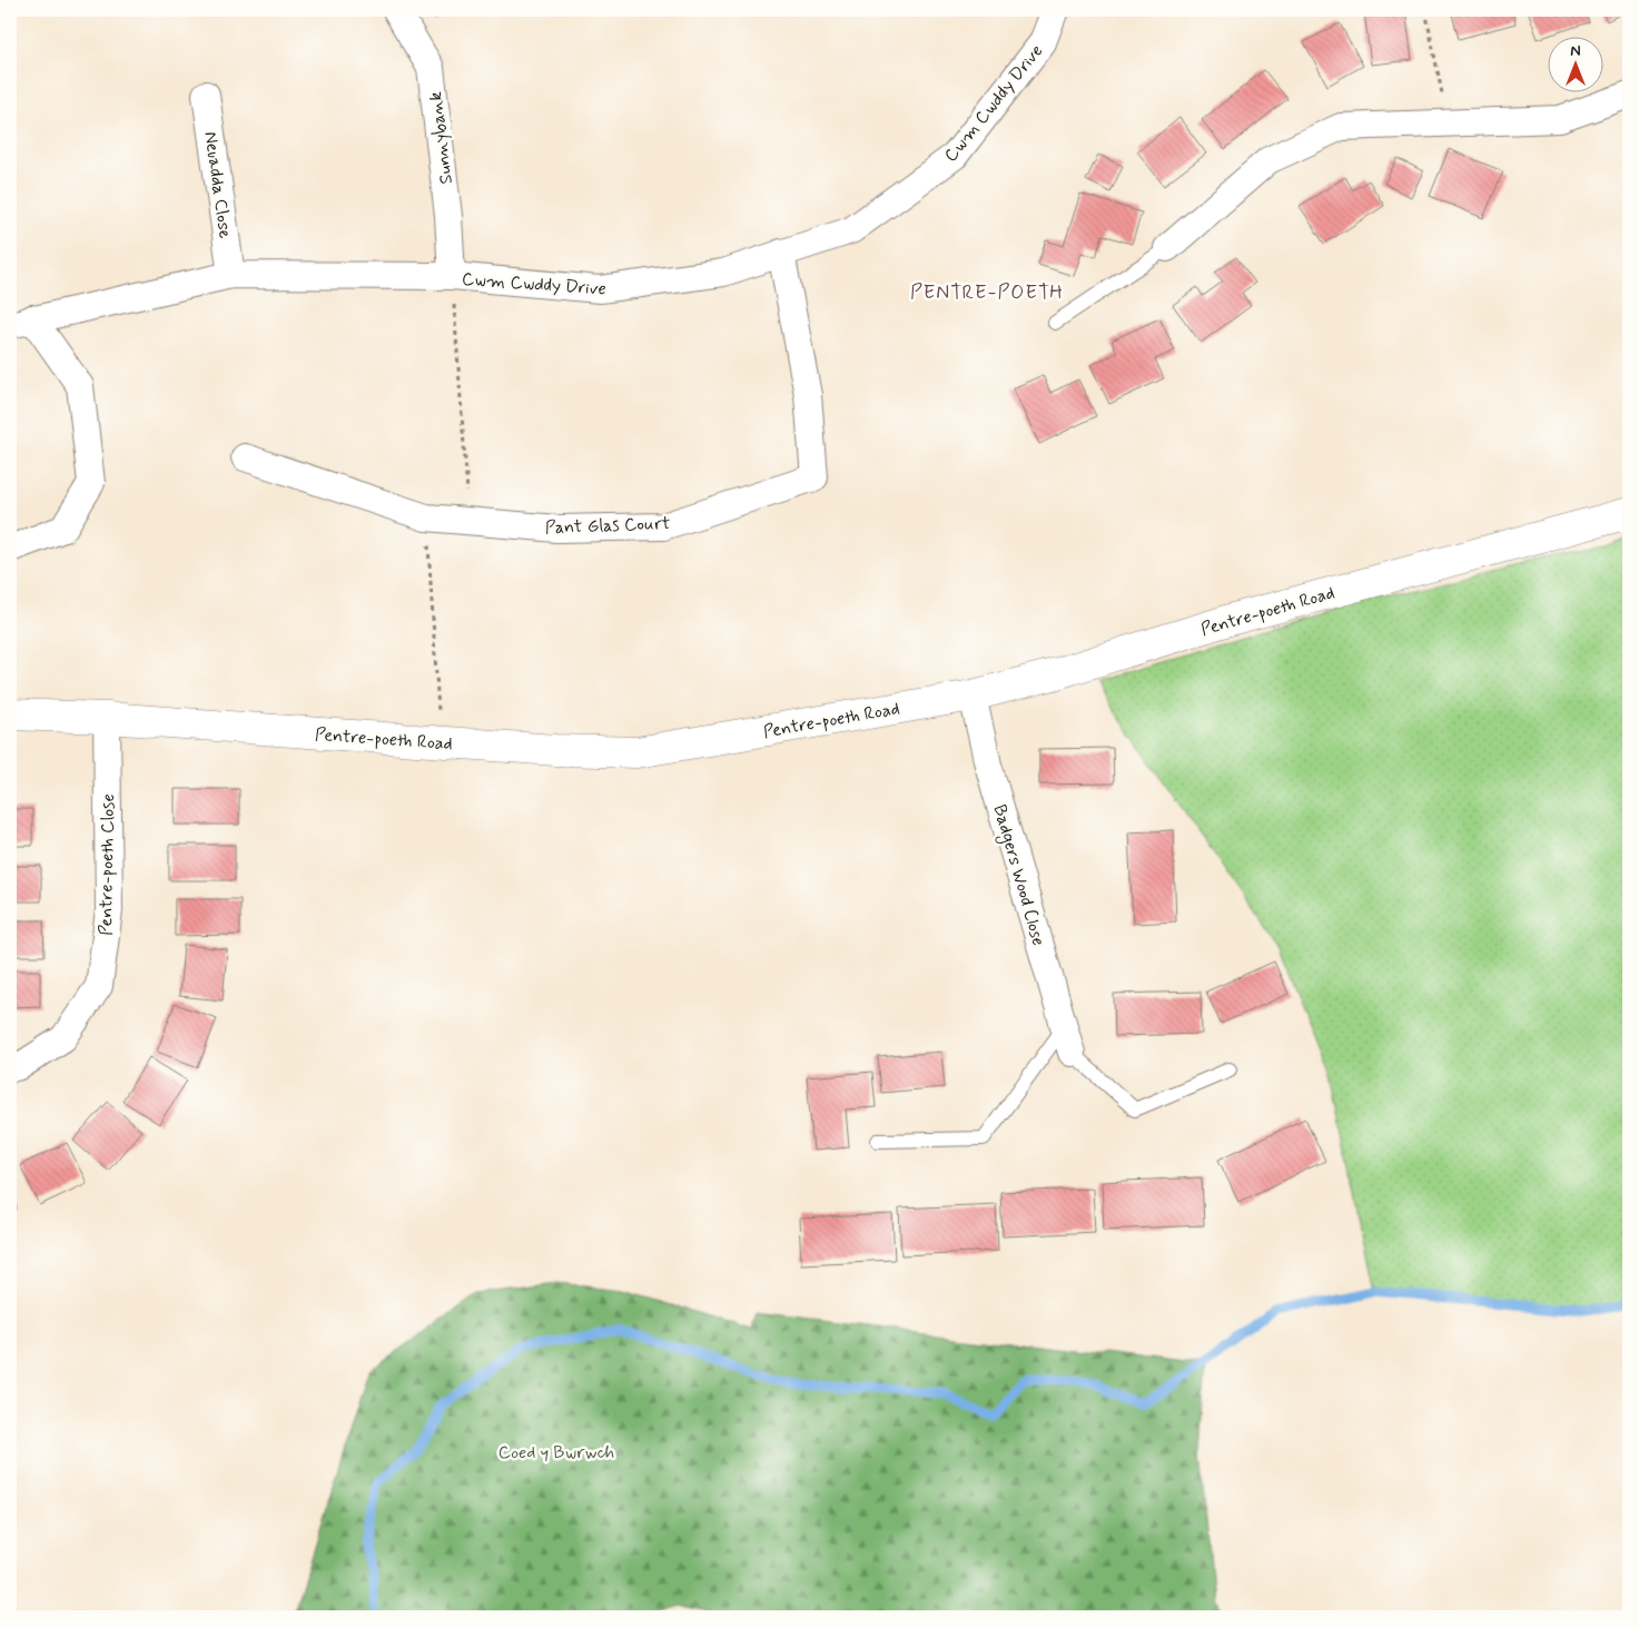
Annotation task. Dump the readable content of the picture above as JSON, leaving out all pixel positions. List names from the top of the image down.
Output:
{
  "streets": {
    "street": [
      "Cwm Cwddy Drive",
      "Sunnybank",
      "Neuadda Close",
      "Pant Glas Court",
      "Pentre-poeth Road",
      "Pentre-poeth Close",
      "Badgers Wood Close"
    ]
  },
  "crossings": [
    ["Cwm Cwddy Drive", "Sunnybank"],
    ["Cwm Cwddy Drive", "Neuadda Close"],
    ["Cwm Cwddy Drive", "Pant Glas Court"],
    ["Pentre-poeth Road", "Pentre-poeth Close"],
    ["Pentre-poeth Road", "Badgers Wood Close"]
  ],
  "districts": ["PENTRE-POETH"],
  "parks": ["Coed y Bwrwch"],
  "north": "top"
}
